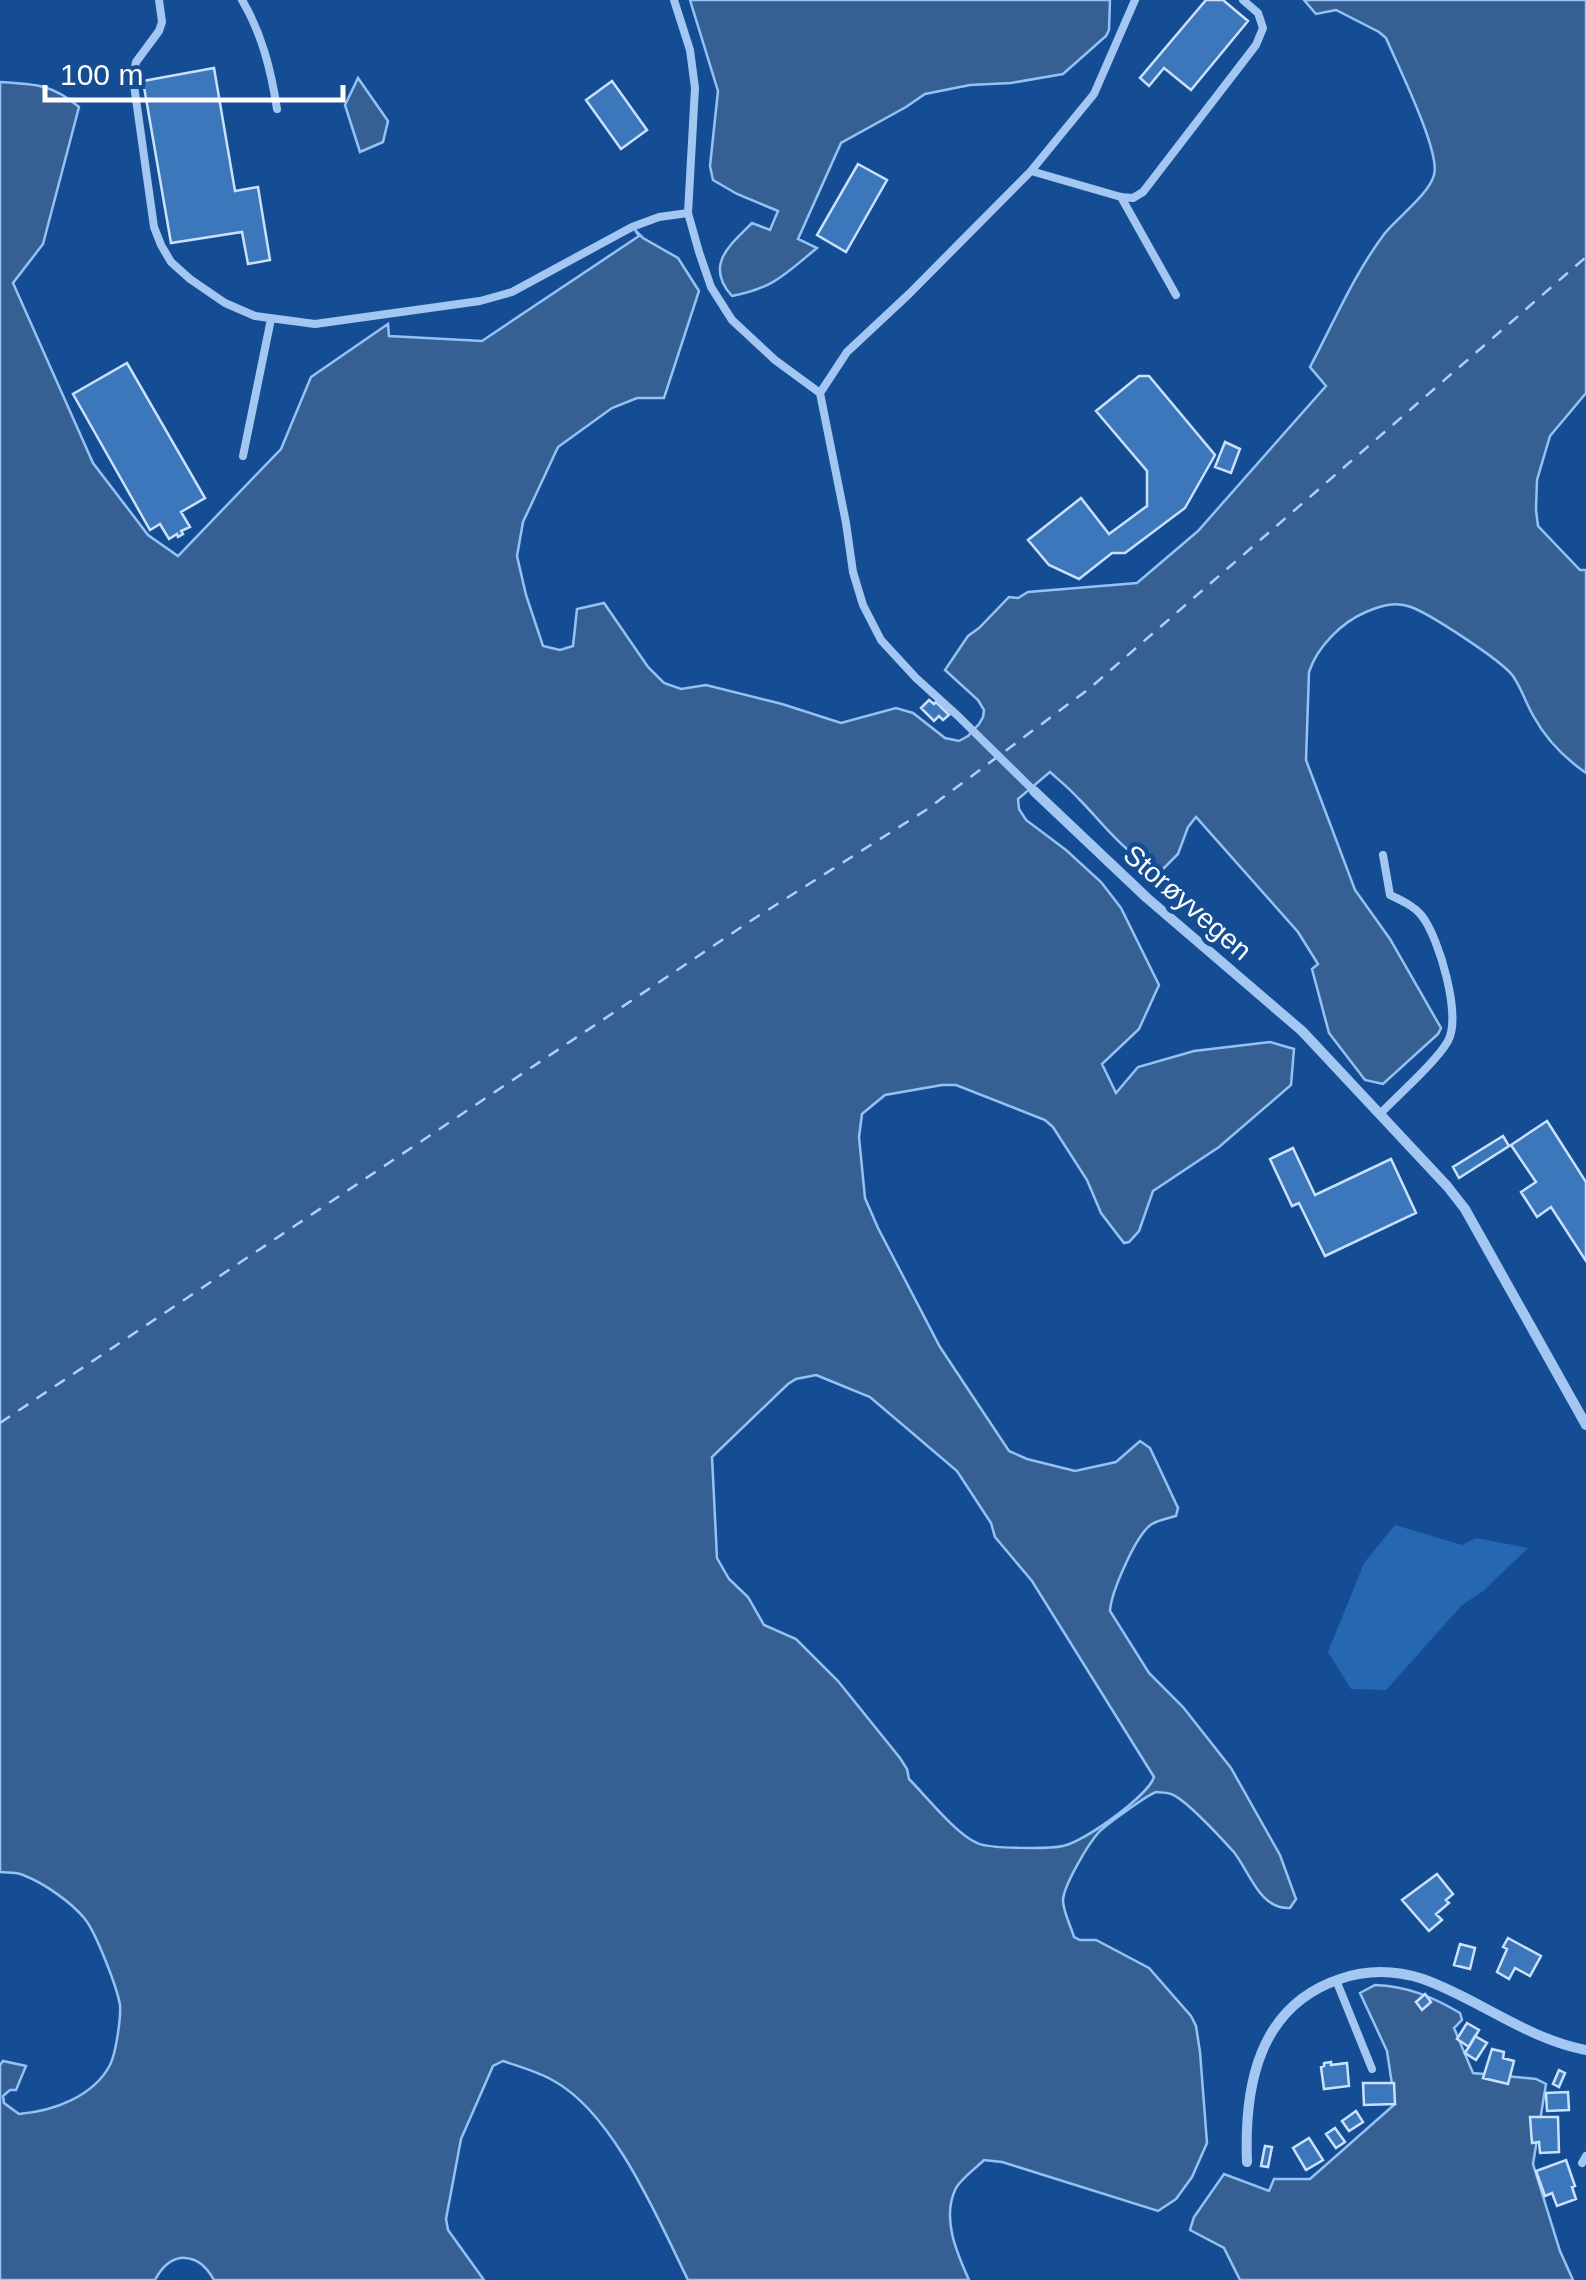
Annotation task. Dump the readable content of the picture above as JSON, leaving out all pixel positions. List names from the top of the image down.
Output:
{
  "streets": {
    "street": ["Storøyvegen"]
  },
  "scale_bar": "100 m"
}
